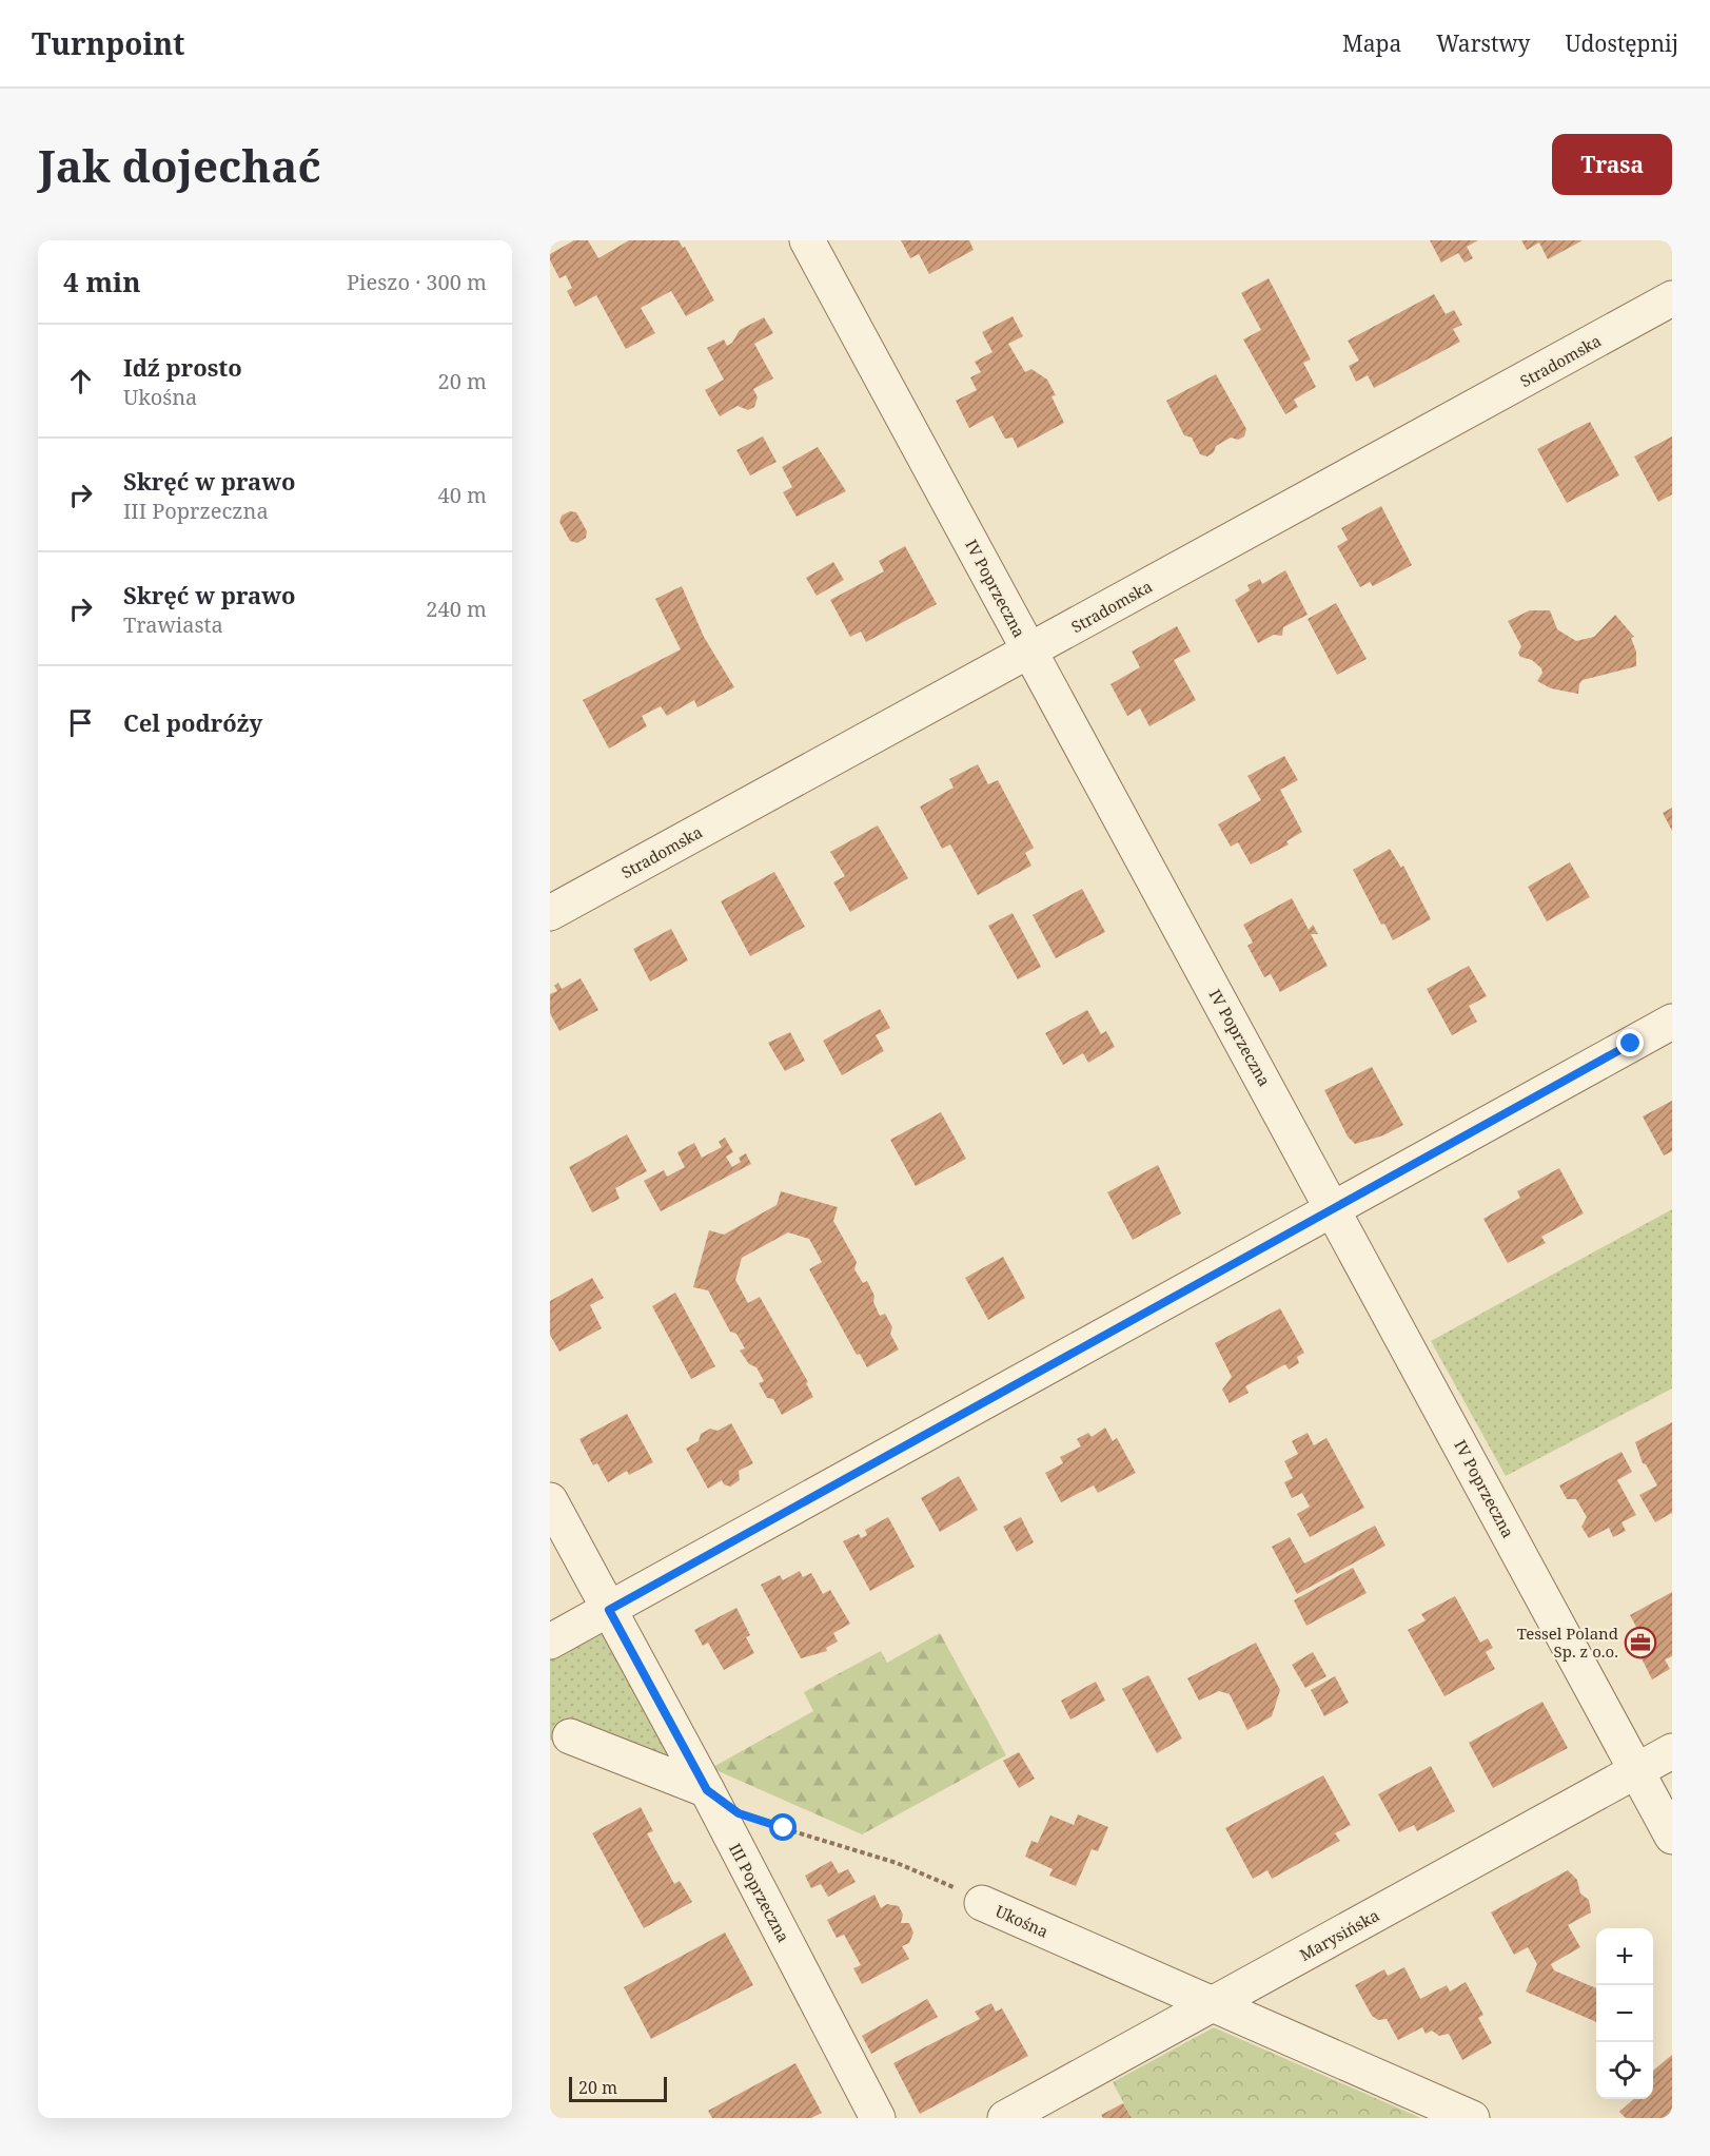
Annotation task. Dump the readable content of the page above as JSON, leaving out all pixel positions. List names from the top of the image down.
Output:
{
  "streets": {
    "street": [
      "Stradomska",
      "IV Poprzeczna",
      "III Poprzeczna",
      "Ukośna",
      "Marysińska"
    ]
  },
  "crossings": [
    ["Stradomska", "IV Poprzeczna"],
    ["IV Poprzeczna", "Marysińska"],
    ["Ukośna", "Marysińska"]
  ],
  "places": {
    "office": ["Tessel Poland Sp. z o.o."]
  },
  "scale_bar": "20 m",
  "page": {
    "header": "Turnpoint",
    "nav": ["Mapa", "Warstwy", "Udostępnij"],
    "buttons": "Trasa",
    "title": "Jak dojechać",
    "heading": ["4 min", "Pieszo · 300 m"],
    "list": [
      ["Idź prosto", "Ukośna", "20 m"],
      ["Skręć w prawo", "III Poprzeczna", "40 m"],
      ["Skręć w prawo", "Trawiasta", "240 m"],
      "Cel podróży"
    ],
    "map_buttons": ["+", "−"],
    "scale": "20 m"
  }
}
